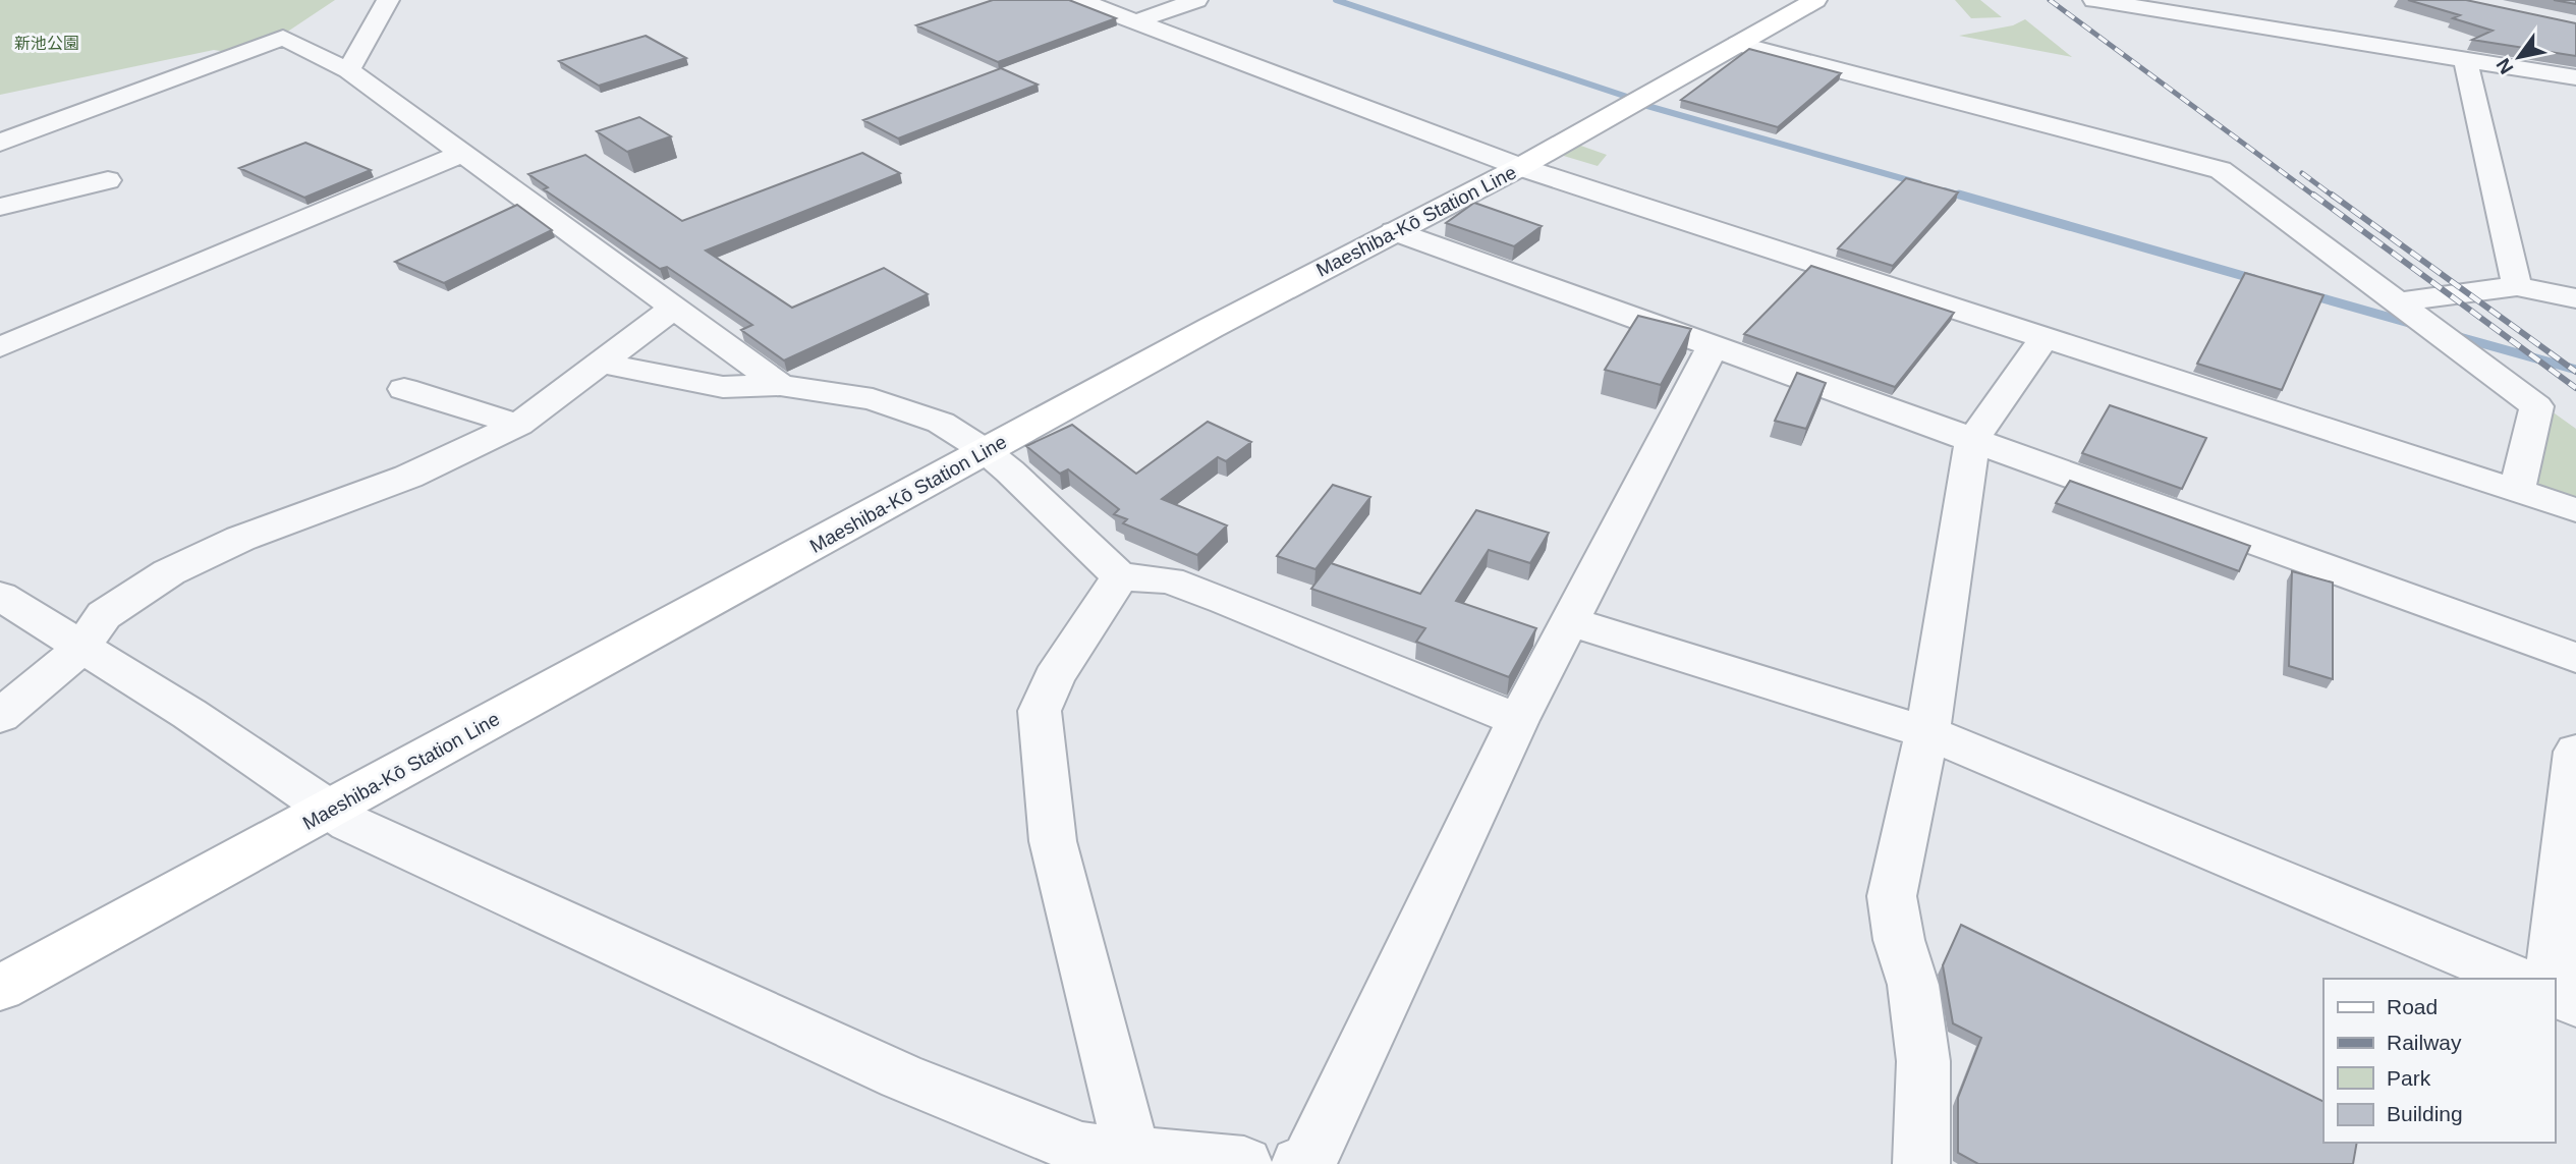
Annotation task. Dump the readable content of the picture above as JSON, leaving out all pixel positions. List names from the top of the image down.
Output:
{
  "streets": {
    "main road": ["Maeshiba-Kō Station Line"]
  },
  "parks": ["新池公園"],
  "legend": [
    "Road",
    "Railway",
    "Park",
    "Building"
  ],
  "north": "bottom left"
}
